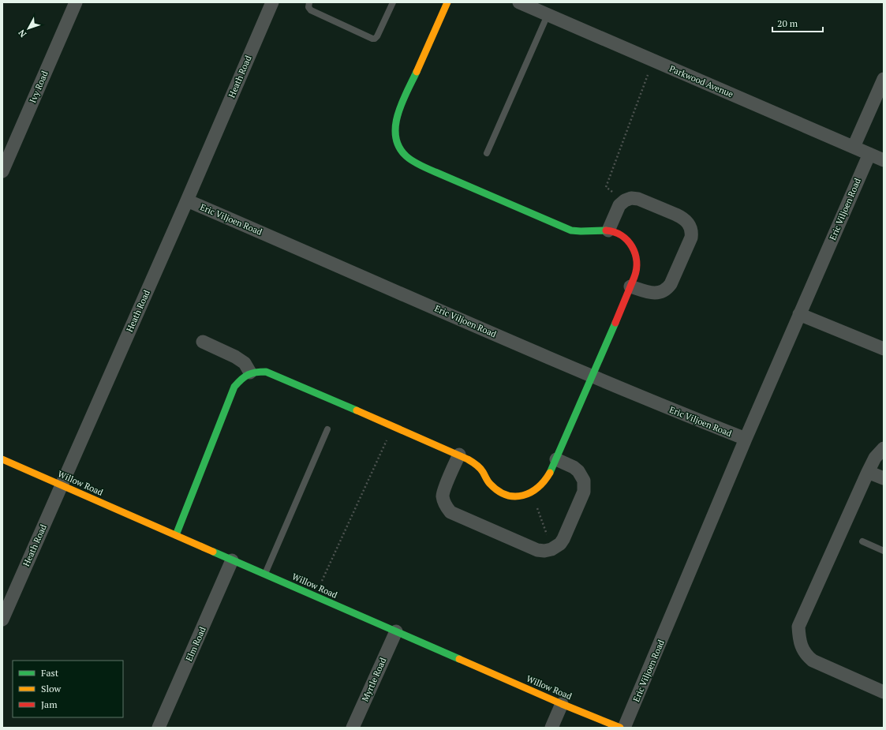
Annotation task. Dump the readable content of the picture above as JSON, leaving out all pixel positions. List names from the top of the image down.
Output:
{
  "streets": {
    "street": [
      "Heath Road",
      "Parkwood Avenue",
      "Ivy Road",
      "Eric Viljoen Road",
      "Willow Road",
      "Elm Road",
      "Myrtle Road"
    ]
  },
  "crossings": [
    ["Heath Road", "Eric Viljoen Road"],
    ["Heath Road", "Willow Road"],
    ["Parkwood Avenue", "Eric Viljoen Road"],
    ["Willow Road", "Elm Road"],
    ["Willow Road", "Myrtle Road"]
  ],
  "legend": ["Fast", "Slow", "Jam"],
  "scale_bar": "20 m",
  "north": "bottom left"
}
